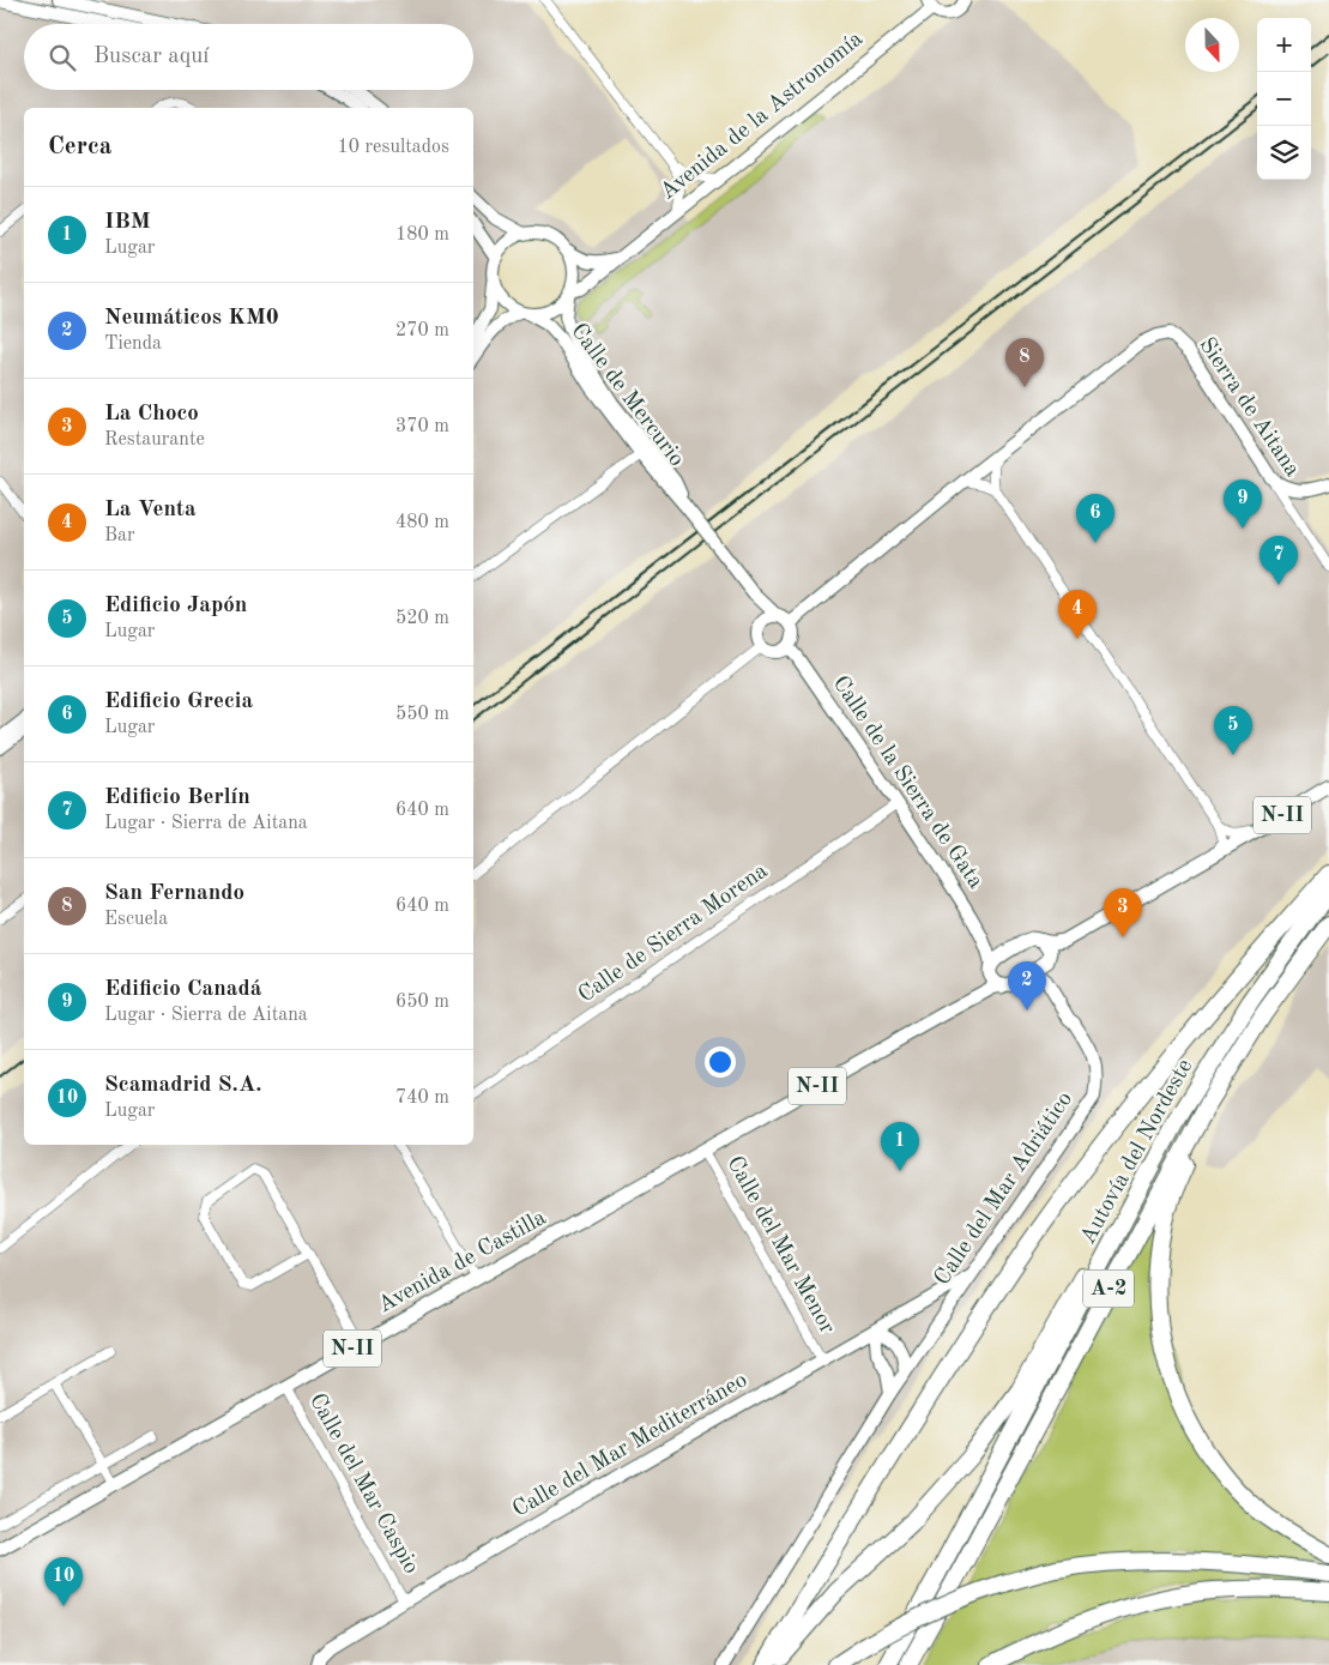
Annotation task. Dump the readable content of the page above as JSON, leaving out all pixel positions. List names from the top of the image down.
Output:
{
  "streets": {
    "highway": ["Autovía del Nordeste", "A-2"],
    "main road": ["N-II", "Avenida de Castilla"],
    "street": [
      "Avenida de la Astronomía",
      "Calle de Mercurio",
      "Sierra de Aitana",
      "Calle de la Sierra de Gata",
      "Calle de Sierra Morena",
      "Calle del Mar Adriático",
      "Calle del Mar Menor",
      "Calle del Mar Mediterráneo",
      "Calle del Mar Caspio"
    ]
  },
  "crossings": [
    ["Avenida de la Astronomía", "Calle de Mercurio"],
    ["Calle de la Sierra de Gata", "N-II"],
    ["Calle de la Sierra de Gata", "Calle de Sierra Morena"],
    ["Calle de la Sierra de Gata", "Avenida de Castilla"],
    ["N-II", "Calle del Mar Adriático"],
    ["N-II", "Avenida de Castilla"],
    ["Calle del Mar Adriático", "Calle del Mar Mediterráneo"],
    ["Calle del Mar Menor", "Avenida de Castilla"],
    ["Calle del Mar Menor", "Calle del Mar Mediterráneo"],
    ["Avenida de Castilla", "Calle del Mar Caspio"],
    ["Calle del Mar Mediterráneo", "Calle del Mar Caspio"]
  ],
  "north": "bottom",
  "page": {
    "map_buttons": ["+", "−"],
    "search": "Buscar aquí",
    "heading": ["Cerca", "10 resultados"],
    "list": [
      {
        "mark": "1",
        "name": "IBM",
        "note": "Lugar",
        "value": "180 m"
      },
      {
        "mark": "2",
        "name": "Neumáticos KM0",
        "note": "Tienda",
        "value": "270 m"
      },
      {
        "mark": "3",
        "name": "La Choco",
        "note": "Restaurante",
        "value": "370 m"
      },
      {
        "mark": "4",
        "name": "La Venta",
        "note": "Bar",
        "value": "480 m"
      },
      {
        "mark": "5",
        "name": "Edificio Japón",
        "note": "Lugar",
        "value": "520 m"
      },
      {
        "mark": "6",
        "name": "Edificio Grecia",
        "note": "Lugar",
        "value": "550 m"
      },
      {
        "mark": "7",
        "name": "Edificio Berlín",
        "note": "Lugar · Sierra de Aitana",
        "value": "640 m"
      },
      {
        "mark": "8",
        "name": "San Fernando",
        "note": "Escuela",
        "value": "640 m"
      },
      {
        "mark": "9",
        "name": "Edificio Canadá",
        "note": "Lugar · Sierra de Aitana",
        "value": "650 m"
      },
      {
        "mark": "10",
        "name": "Scamadrid S.A.",
        "note": "Lugar",
        "value": "740 m"
      }
    ],
    "pins": [
      "8",
      "9",
      "6",
      "7",
      "4",
      "5",
      "3",
      "2",
      "1",
      "10"
    ]
  }
}
